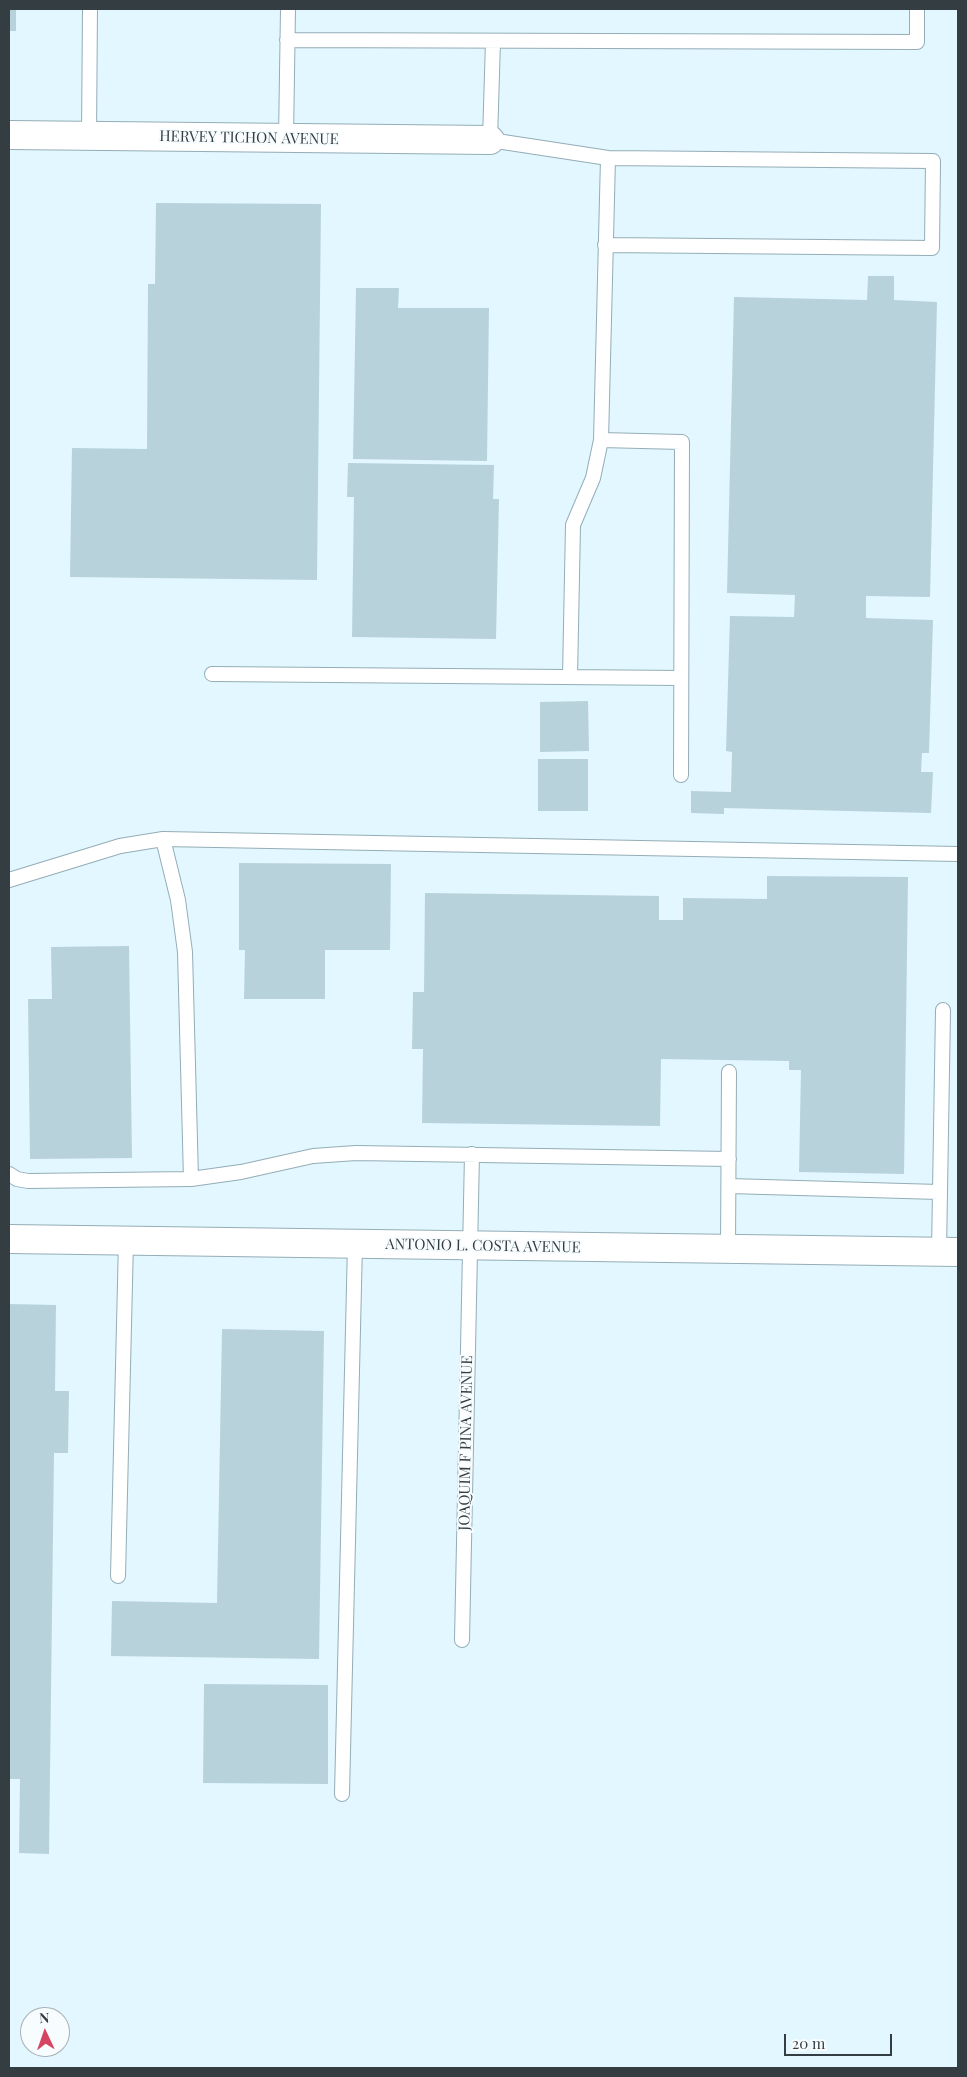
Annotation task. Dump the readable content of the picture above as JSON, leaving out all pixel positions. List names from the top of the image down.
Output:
{
  "streets": {
    "street": ["HERVEY TICHON AVENUE", "ANTONIO L. COSTA AVENUE"],
    "lane": ["JOAQUIM F PINA AVENUE"]
  },
  "crossings": [
    ["ANTONIO L. COSTA AVENUE", "JOAQUIM F PINA AVENUE"]
  ],
  "scale_bar": "20 m",
  "north": "top"
}
